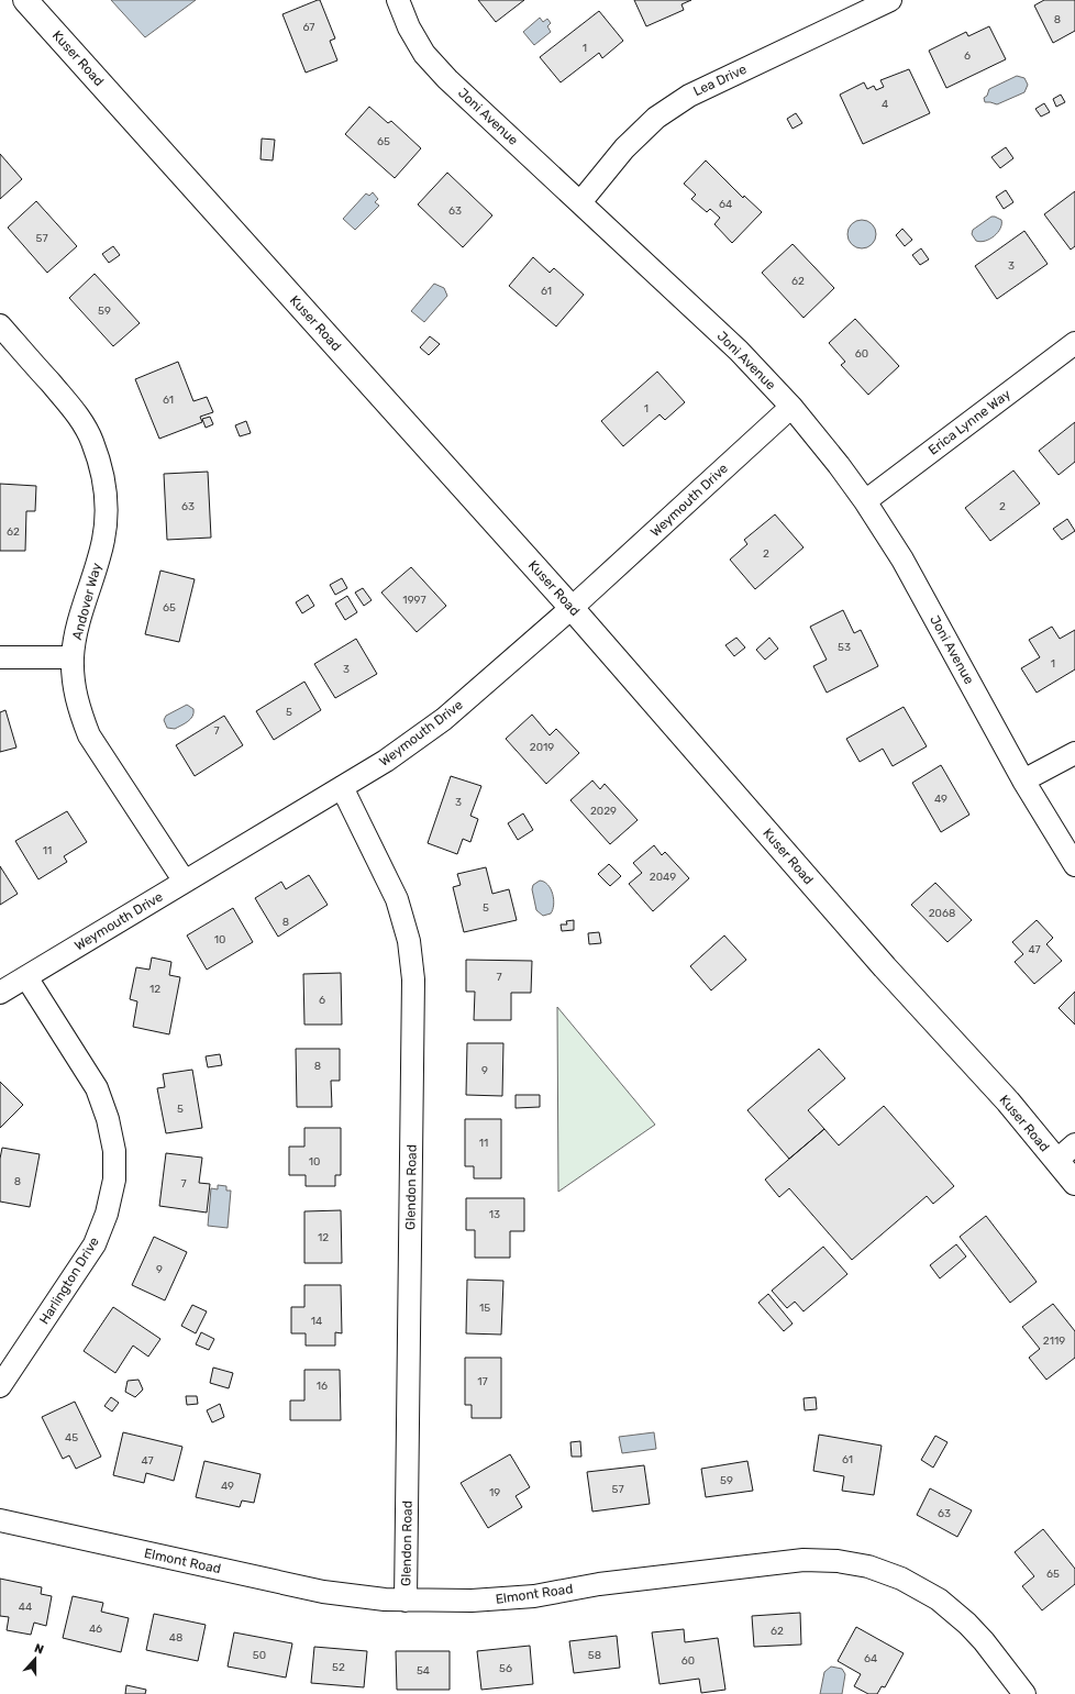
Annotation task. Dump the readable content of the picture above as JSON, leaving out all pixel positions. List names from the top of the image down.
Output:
{
  "streets": {
    "street": [
      "Kuser Road",
      "Lea Drive",
      "Joni Avenue",
      "Erica Lynne Way",
      "Weymouth Drive",
      "Andover Way",
      "Glendon Road",
      "Harlington Drive",
      "Elmont Road"
    ]
  },
  "crossings": [
    ["Kuser Road", "Weymouth Drive"],
    ["Lea Drive", "Joni Avenue"],
    ["Joni Avenue", "Erica Lynne Way"],
    ["Joni Avenue", "Weymouth Drive"],
    ["Weymouth Drive", "Andover Way"],
    ["Weymouth Drive", "Glendon Road"],
    ["Weymouth Drive", "Harlington Drive"],
    ["Glendon Road", "Elmont Road"]
  ],
  "house_numbers": [
    "8",
    "67",
    "1",
    "6",
    "4",
    "65",
    "64",
    "63",
    "57",
    "3",
    "62",
    "61",
    "59",
    "60",
    "61",
    "1",
    "63",
    "2",
    "62",
    "2",
    "1997",
    "65",
    "53",
    "1",
    "3",
    "5",
    "7",
    "2019",
    "49",
    "3",
    "2029",
    "11",
    "2049",
    "5",
    "2068",
    "8",
    "10",
    "47",
    "7",
    "12",
    "6",
    "8",
    "9",
    "5",
    "11",
    "10",
    "8",
    "7",
    "13",
    "12",
    "9",
    "15",
    "14",
    "2119",
    "17",
    "16",
    "45",
    "61",
    "47",
    "59",
    "49",
    "57",
    "19",
    "63",
    "65",
    "44",
    "46",
    "62",
    "48",
    "50",
    "58",
    "64",
    "60",
    "52",
    "56",
    "54"
  ],
  "north": "top"
}
